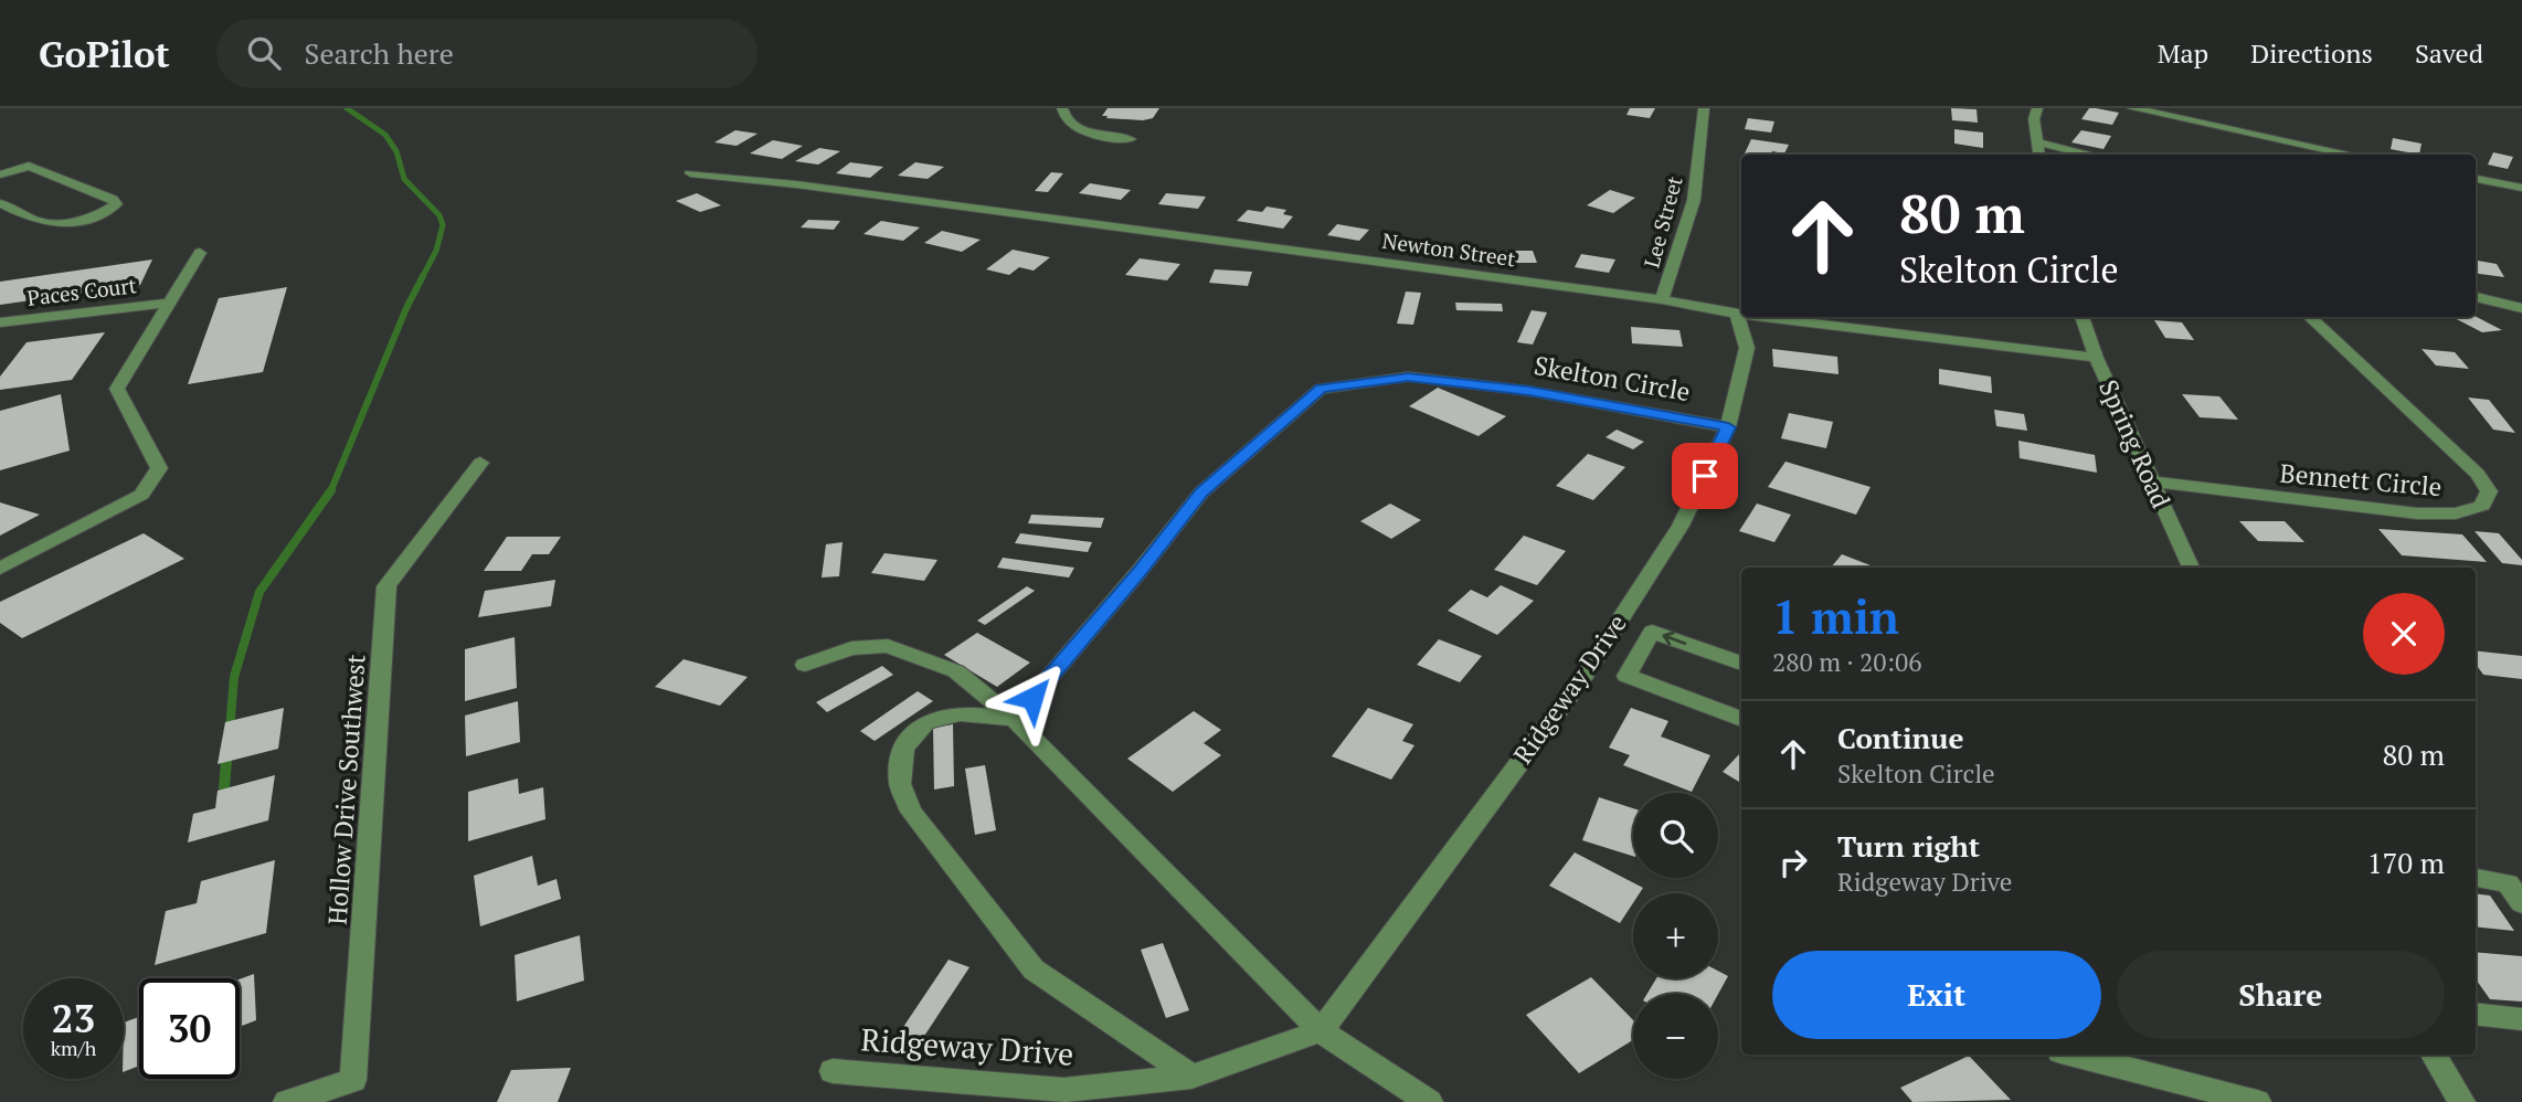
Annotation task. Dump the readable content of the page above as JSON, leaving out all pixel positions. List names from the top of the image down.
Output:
{
  "streets": {
    "street": [
      "Lee Street",
      "Newton Street",
      "Paces Court",
      "Skelton Circle",
      "Spring Road",
      "Bennett Circle",
      "Ridgeway Drive",
      "Hollow Drive Southwest"
    ]
  },
  "crossings": [
    ["Lee Street", "Newton Street"],
    ["Newton Street", "Spring Road"],
    ["Newton Street", "Ridgeway Drive"],
    ["Skelton Circle", "Ridgeway Drive"],
    ["Spring Road", "Bennett Circle"]
  ],
  "page": {
    "header": "GoPilot",
    "search": "Search here",
    "nav": ["Map", "Directions", "Saved"],
    "turn": ["80 m", "Skelton Circle"],
    "heading": ["1 min", "280 m · 20:06"],
    "list": [
      {
        "name": "Continue",
        "note": "Skelton Circle",
        "value": "80 m"
      },
      {
        "name": "Turn right",
        "note": "Ridgeway Drive",
        "value": "170 m"
      }
    ],
    "map_buttons": ["+", "−"],
    "buttons": ["Exit", "Share"],
    "speed": "23 km/h",
    "limit": "30"
  }
}
